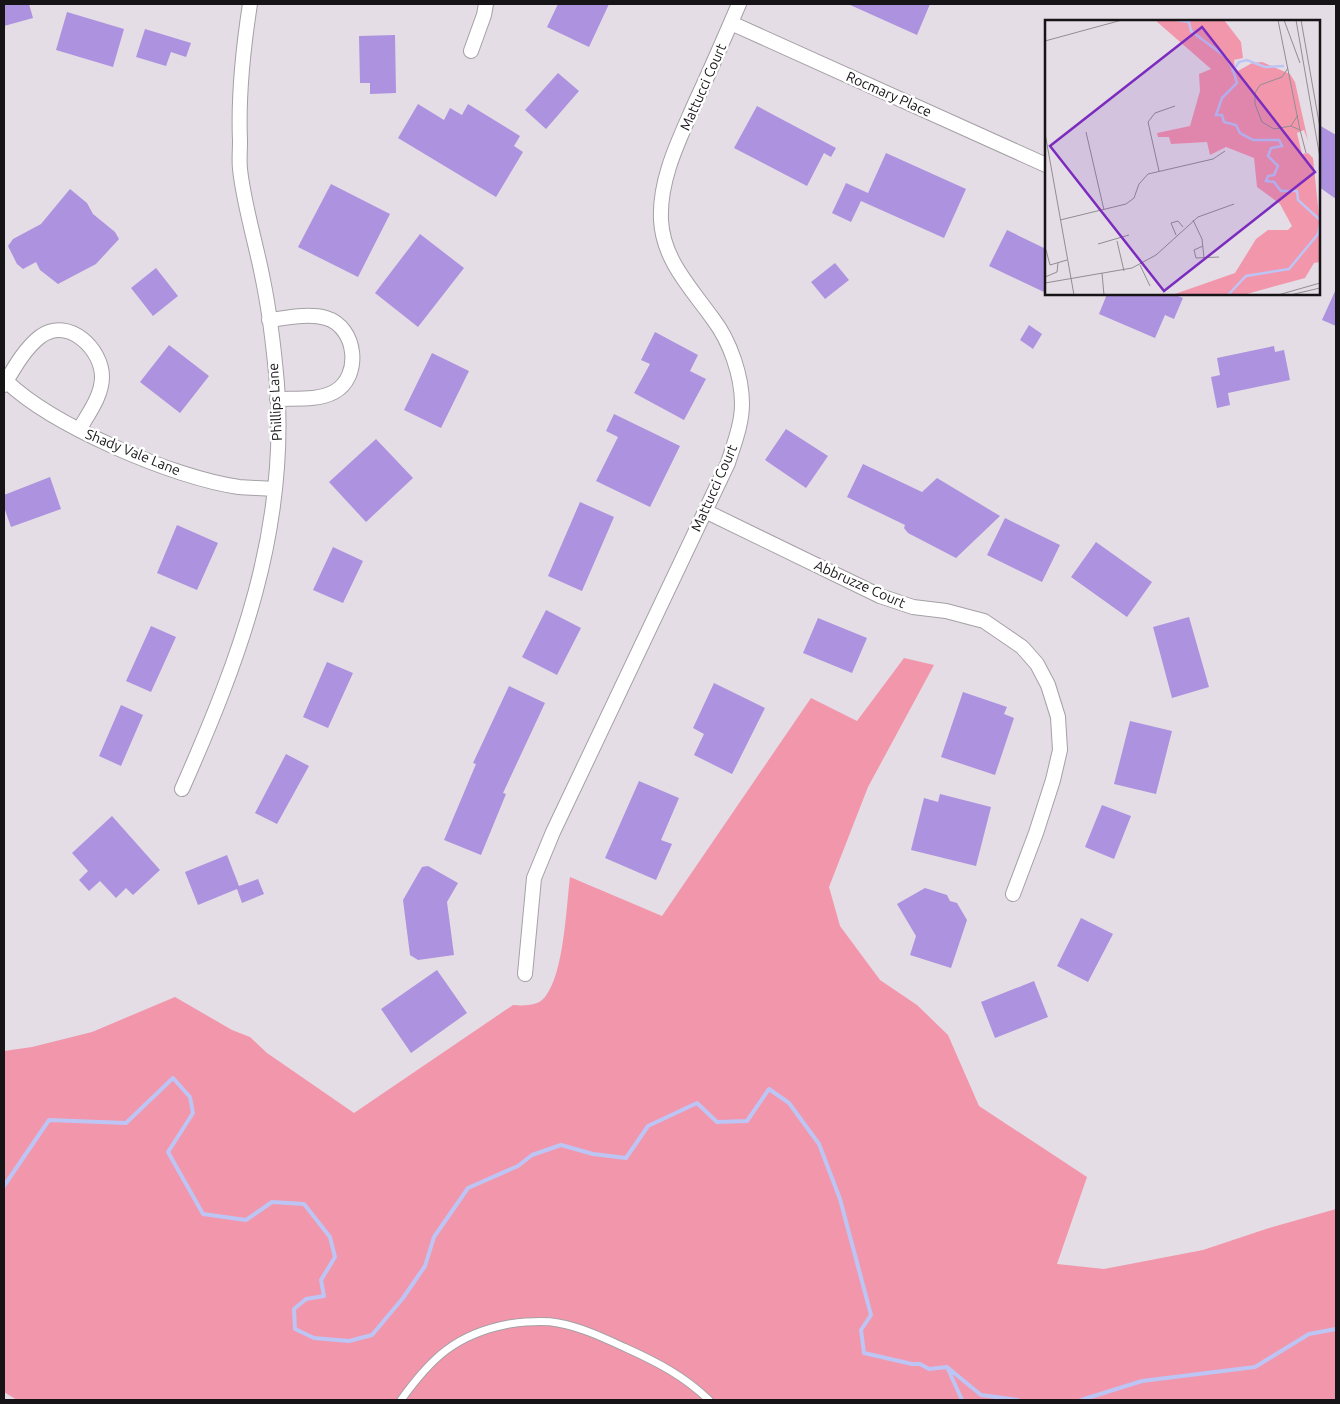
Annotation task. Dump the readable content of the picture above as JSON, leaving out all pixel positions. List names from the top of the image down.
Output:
{
  "streets": {
    "street": [
      "Mattucci Court",
      "Rocmary Place",
      "Phillips Lane",
      "Shady Vale Lane",
      "Abbruzze Court"
    ]
  },
  "crossings": [
    ["Mattucci Court", "Rocmary Place"],
    ["Mattucci Court", "Abbruzze Court"],
    ["Phillips Lane", "Shady Vale Lane"]
  ]
}
